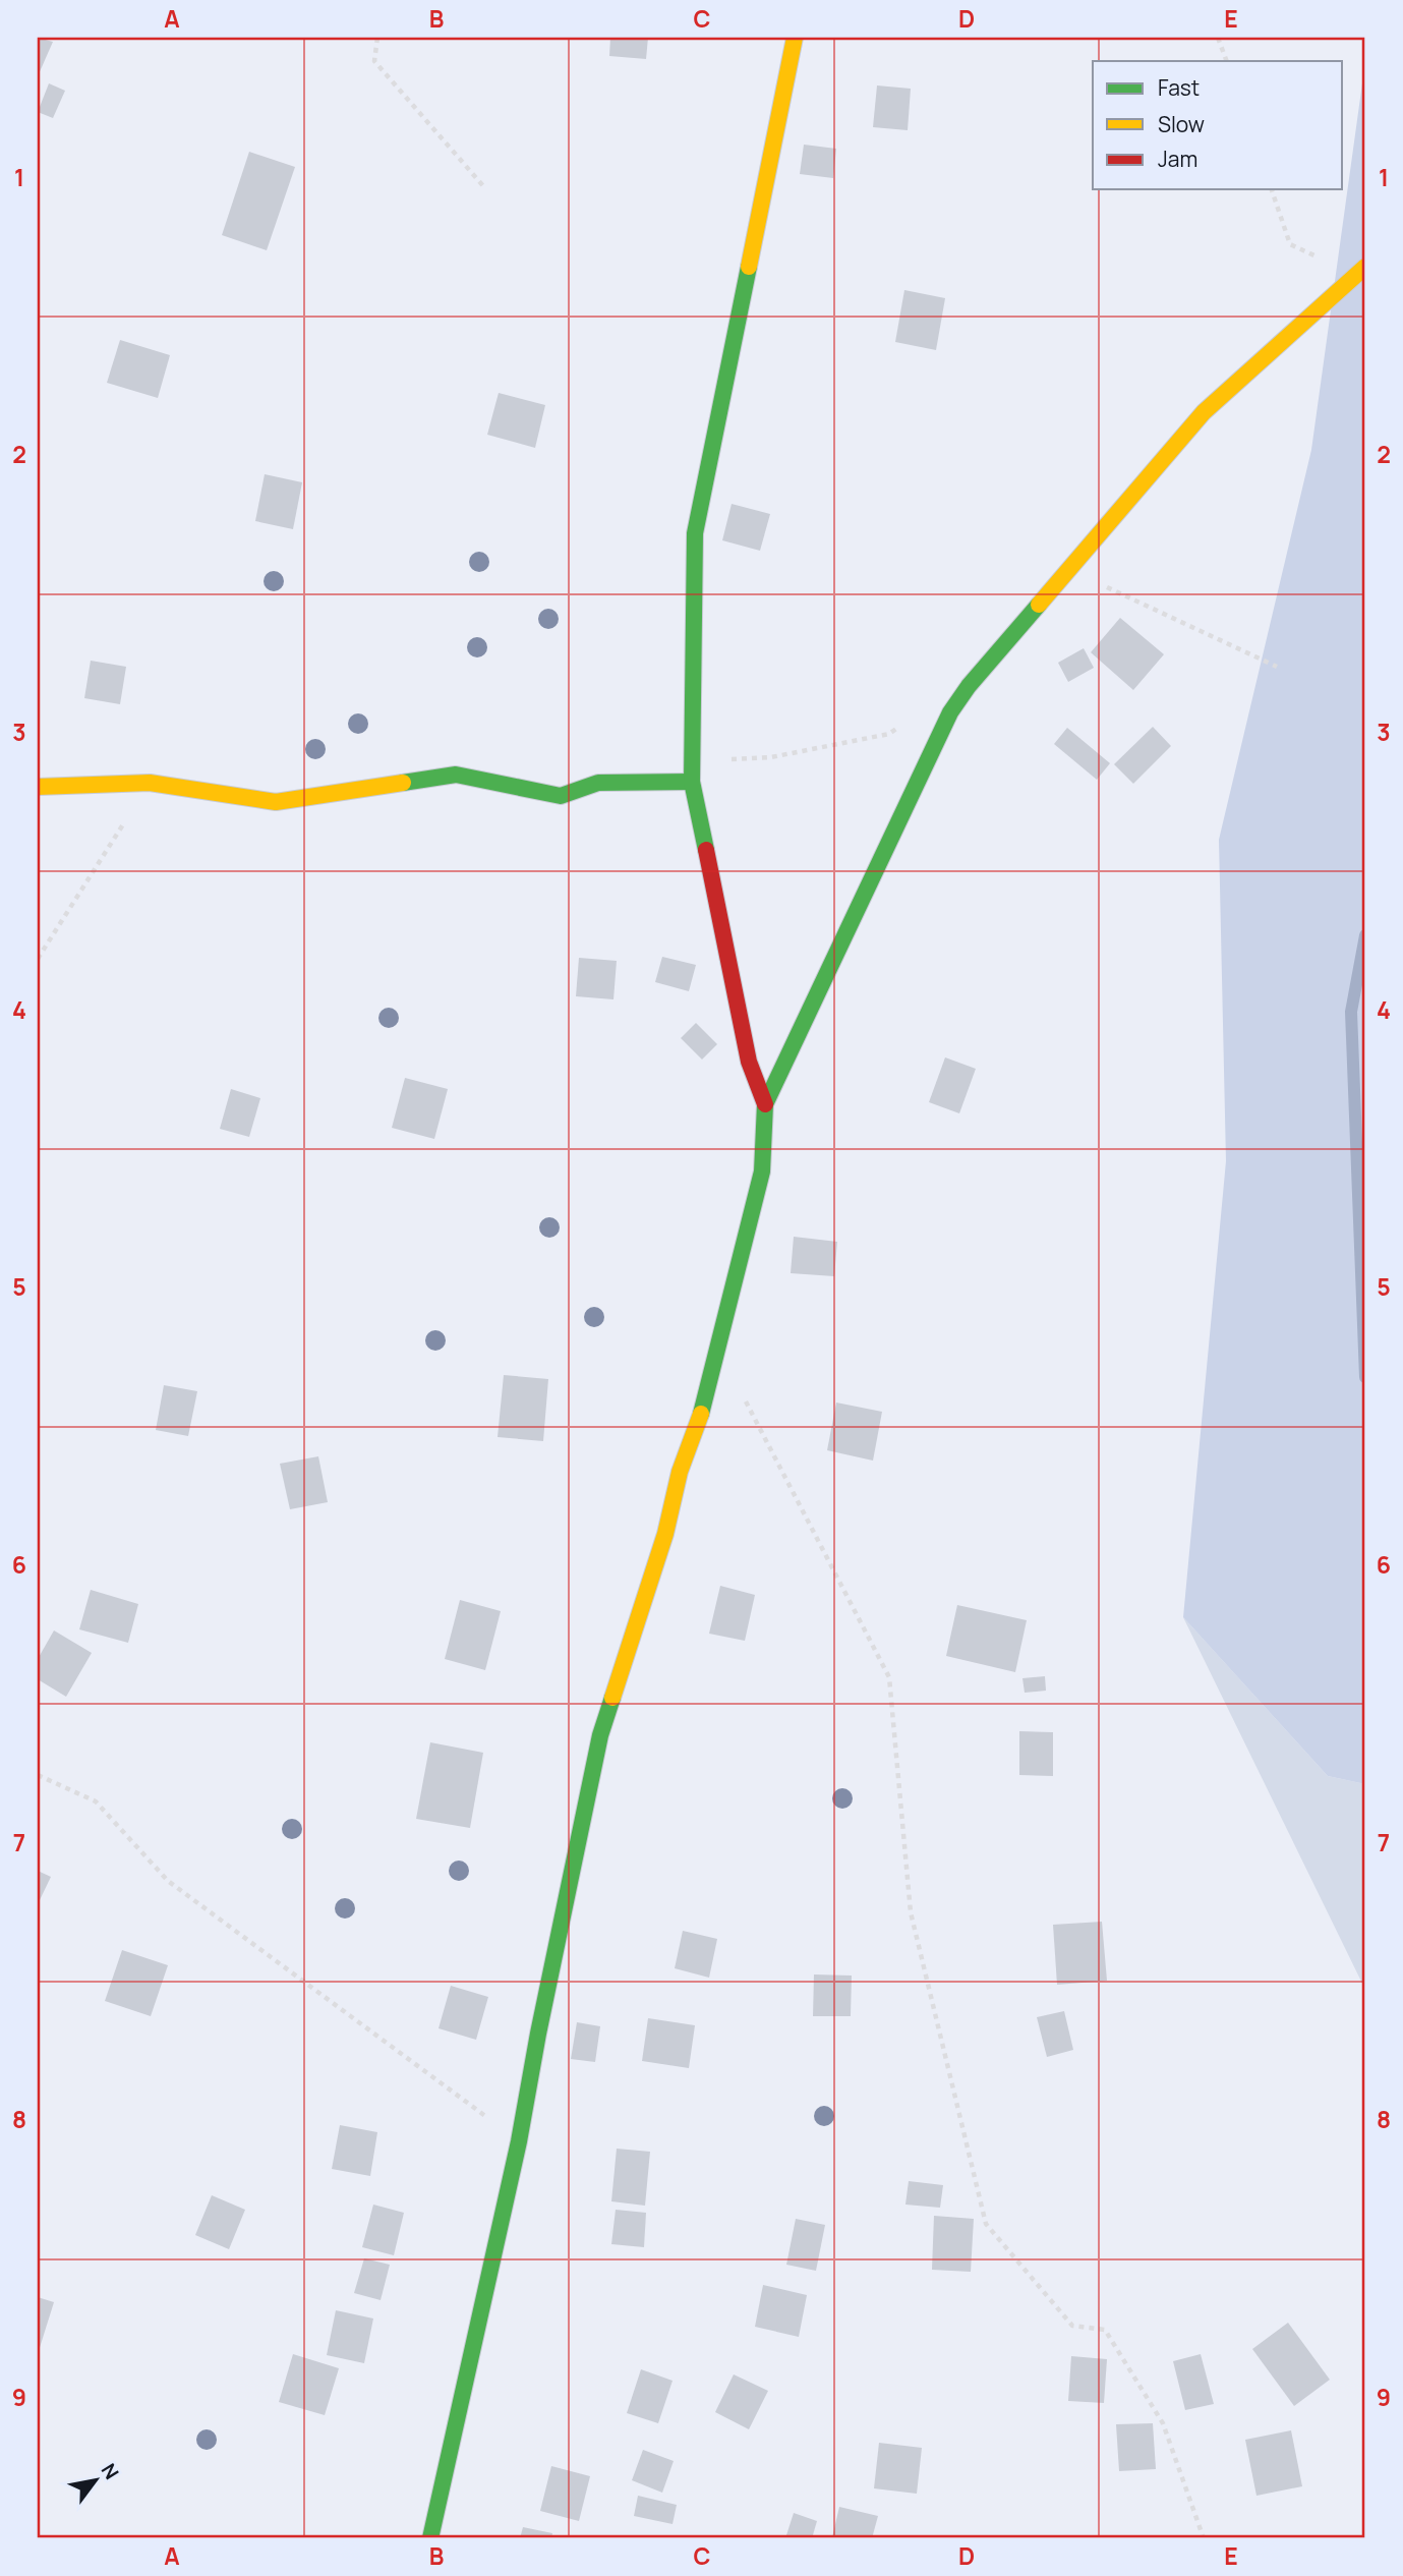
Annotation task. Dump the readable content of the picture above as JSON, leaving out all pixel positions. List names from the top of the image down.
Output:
{
  "legend": ["Fast", "Slow", "Jam"],
  "north": "top right",
  "grid": {
    "columns": [
      "A",
      "B",
      "C",
      "D",
      "E"
    ],
    "rows": [
      "1",
      "2",
      "3",
      "4",
      "5",
      "6",
      "7",
      "8",
      "9"
    ]
  }
}
